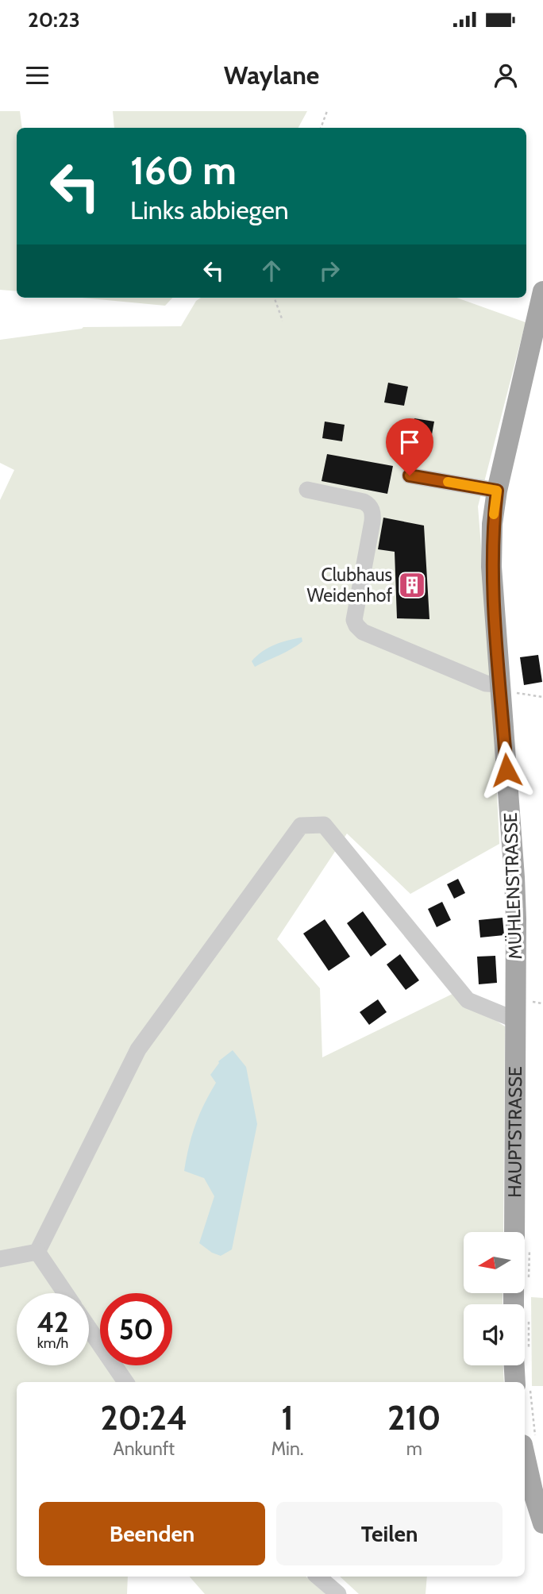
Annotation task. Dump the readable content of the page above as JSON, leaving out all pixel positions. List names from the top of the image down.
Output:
{
  "streets": {
    "main road": ["MÜHLENSTRASSE", "HAUPTSTRASSE"]
  },
  "crossings": [
    ["MÜHLENSTRASSE", "HAUPTSTRASSE"]
  ],
  "places": {
    "building": ["Clubhaus Weidenhof"]
  },
  "north": "left",
  "page": {
    "status": "20:23",
    "header": "Waylane",
    "turn": ["160 m", "Links abbiegen"],
    "speed": "42 km/h",
    "limit": "50",
    "eta": [
      "20:24",
      "Ankunft",
      "1",
      "Min.",
      "210",
      "m"
    ],
    "buttons": ["Beenden", "Teilen"]
  }
}
